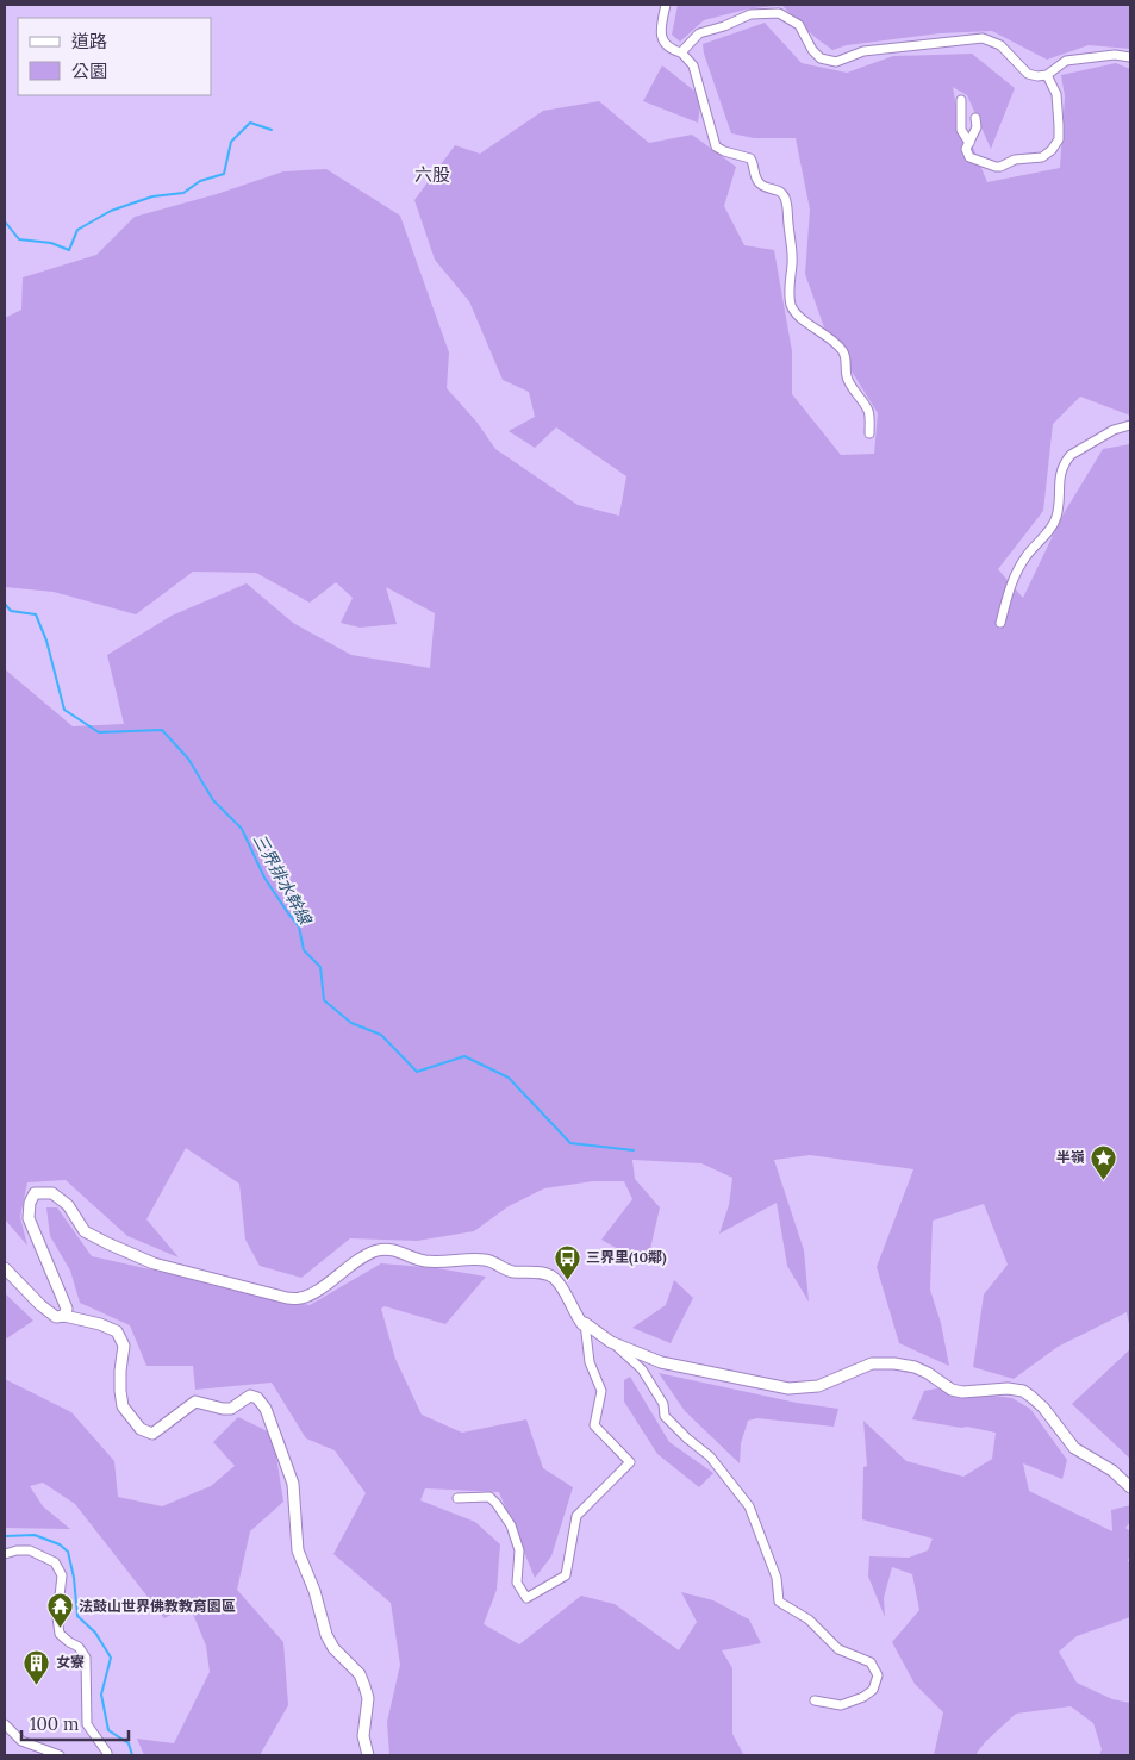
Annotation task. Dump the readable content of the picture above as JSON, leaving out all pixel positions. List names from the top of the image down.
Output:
{
  "districts": ["六股"],
  "water": ["三界排水幹線"],
  "places": {
    "place": ["半嶺"],
    "bus stop": ["三界里(10鄰)"],
    "temple": ["法鼓山世界佛教教育園區"],
    "building": ["女寮"]
  },
  "legend": ["道路", "公園"],
  "scale_bar": "100 m"
}
